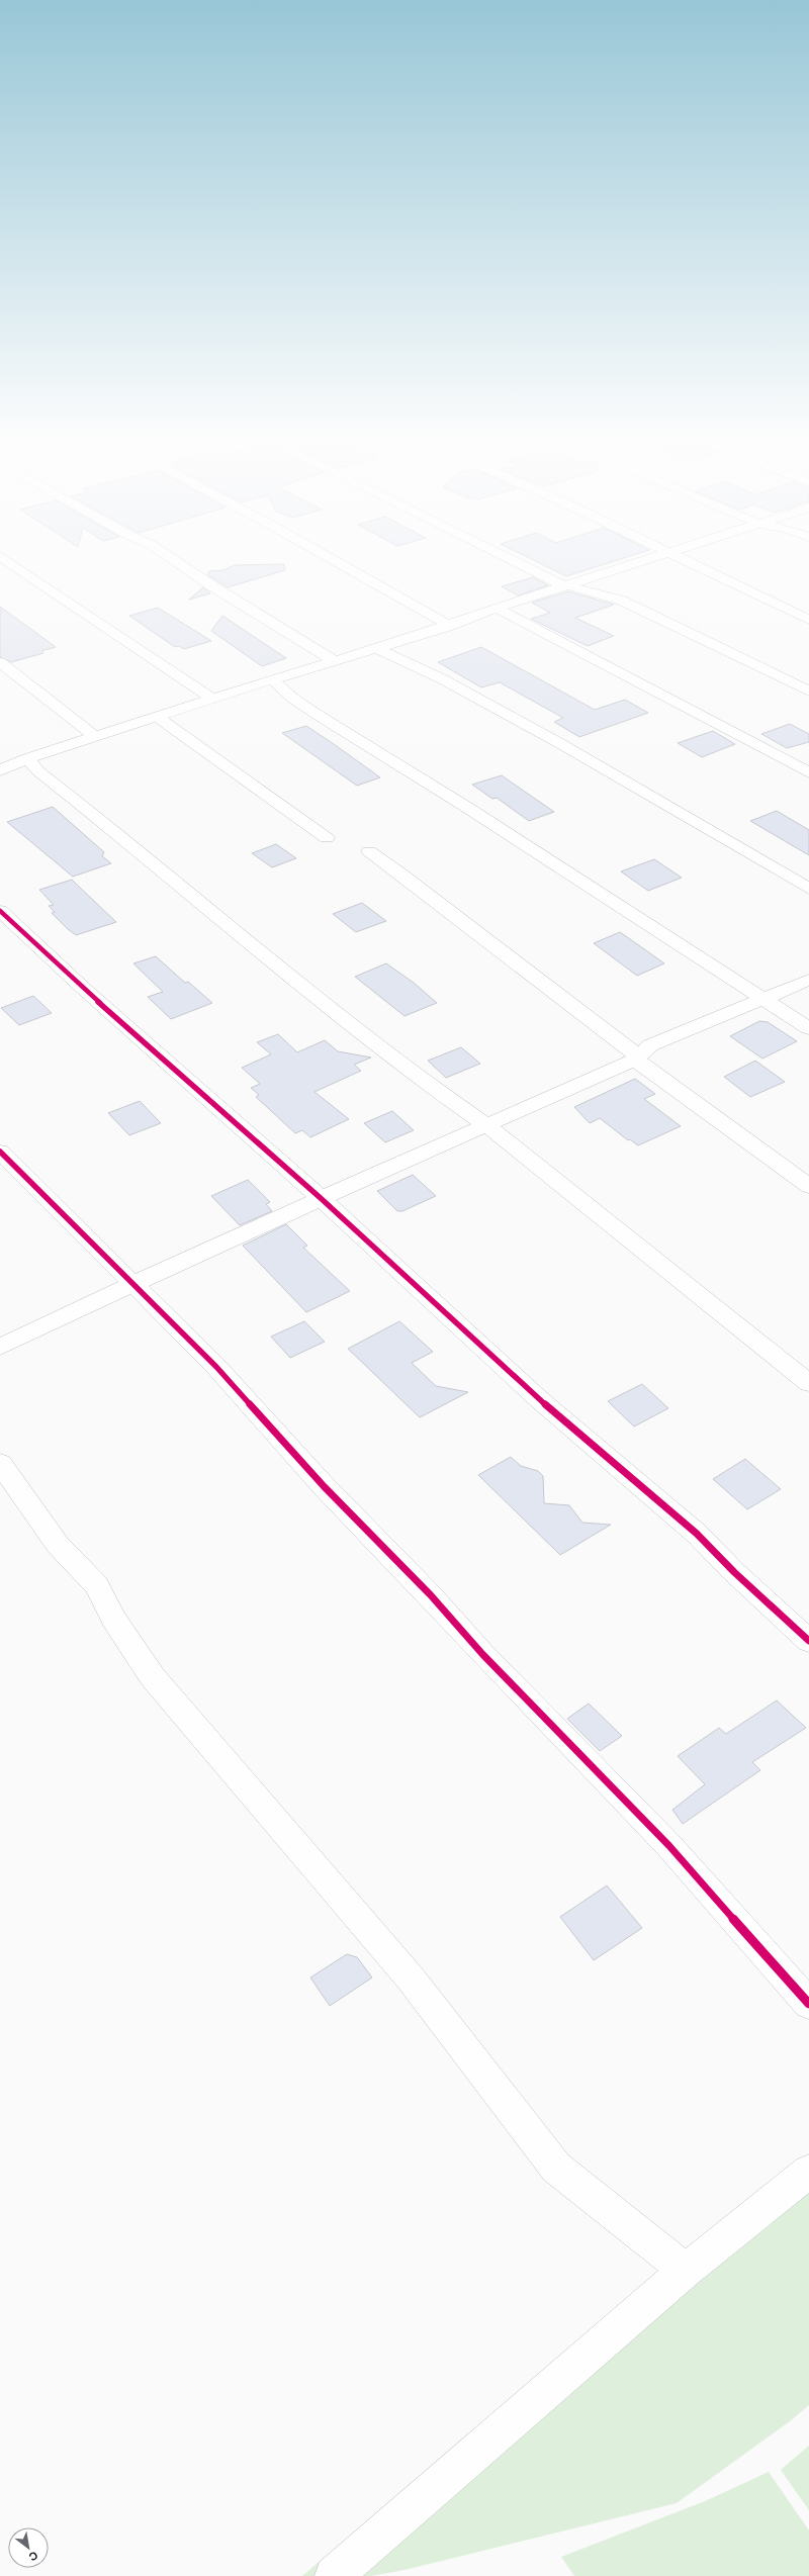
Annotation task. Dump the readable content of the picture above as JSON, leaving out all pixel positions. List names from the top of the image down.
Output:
{
  "north": "bottom right"
}
